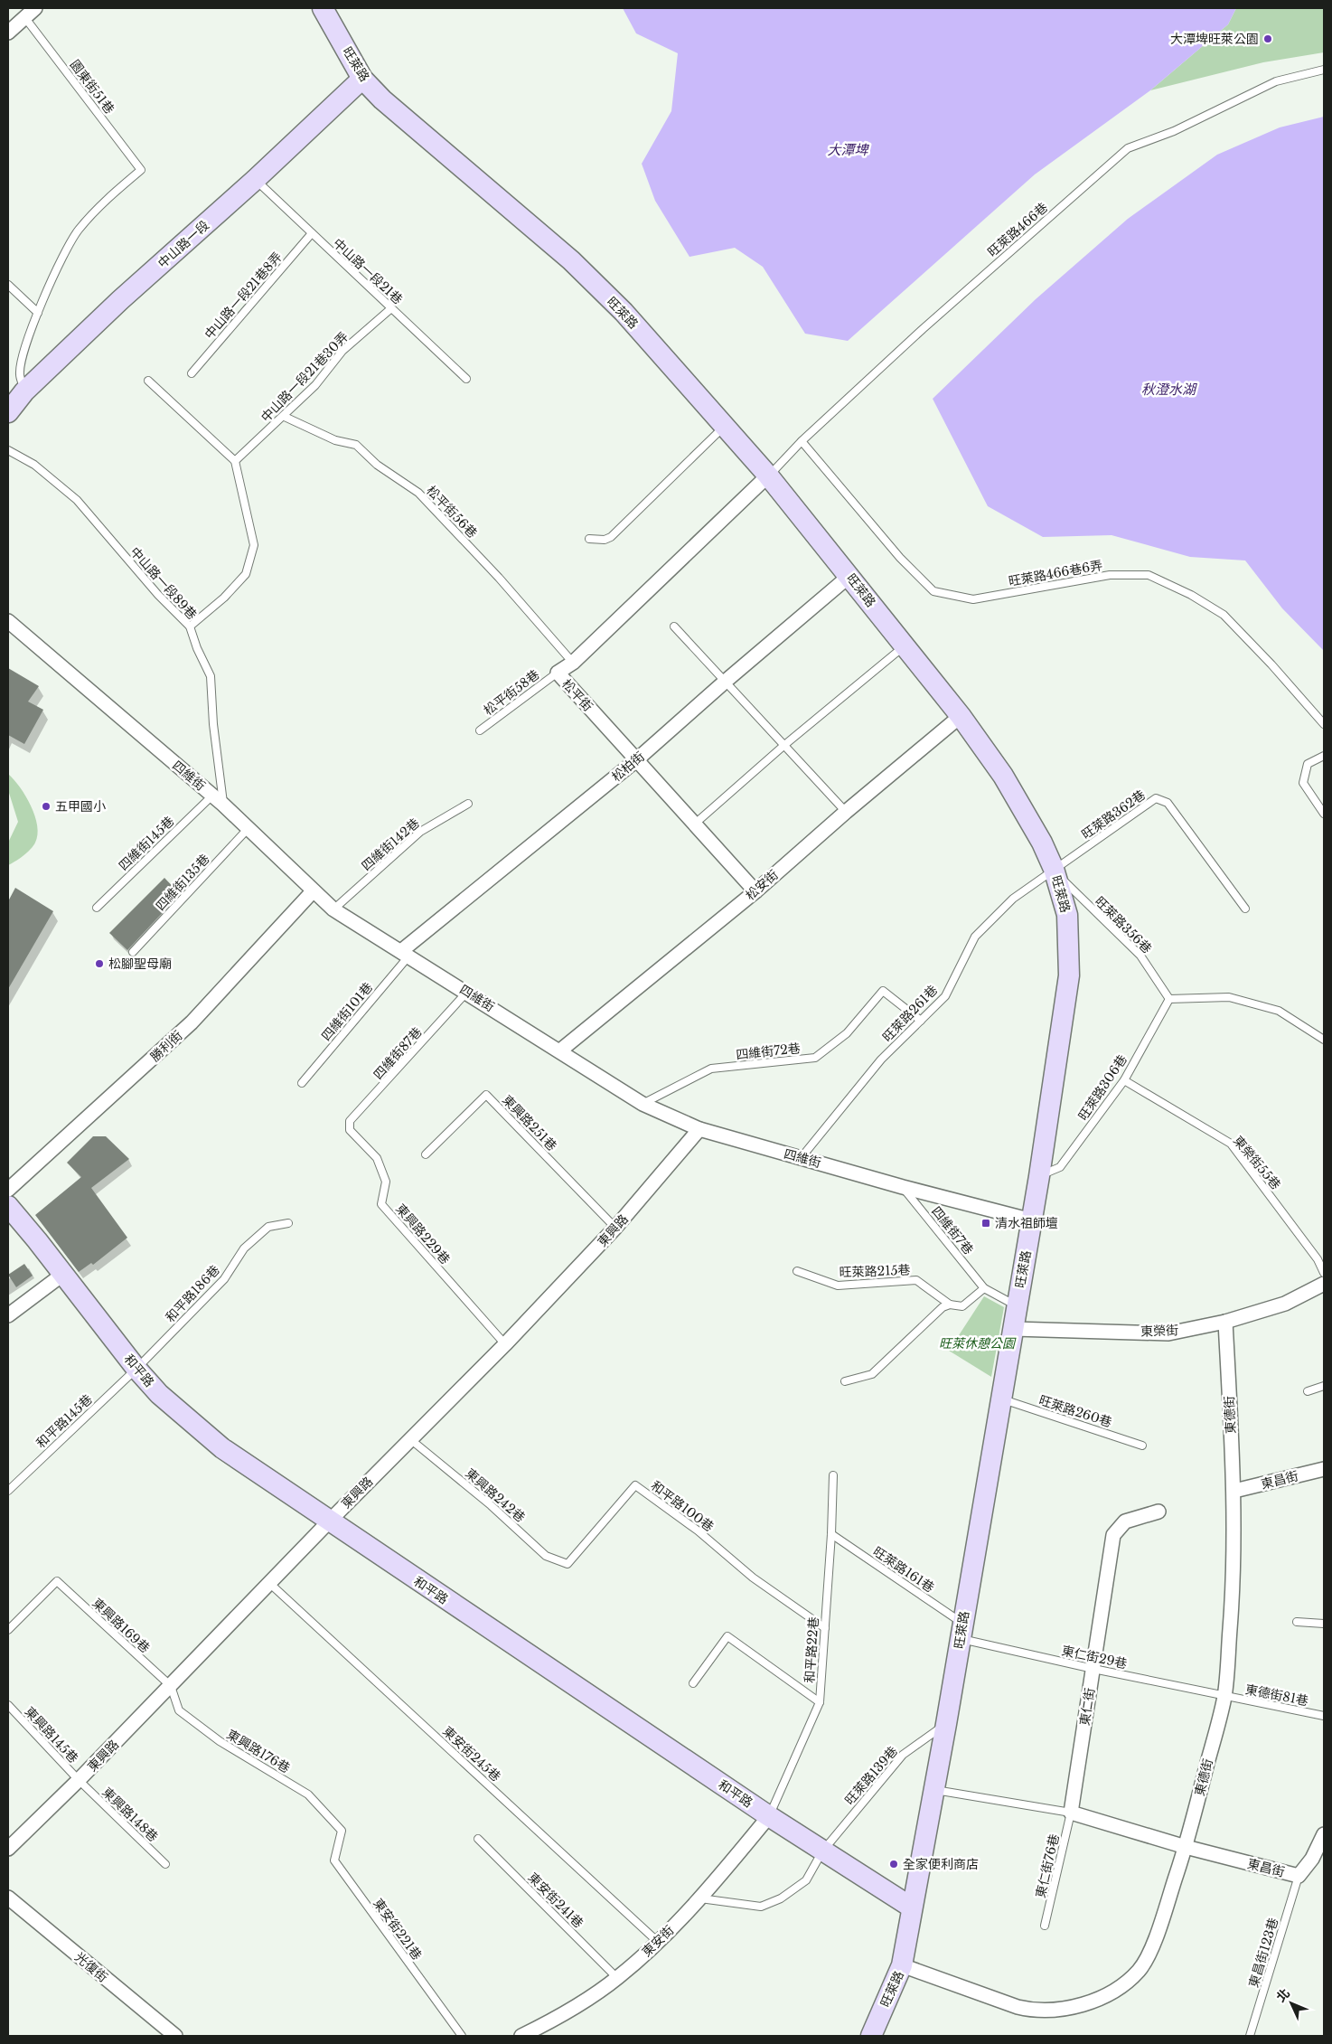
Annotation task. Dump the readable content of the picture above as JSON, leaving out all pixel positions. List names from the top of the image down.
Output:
{
  "streets": {
    "street": [
      "旺萊路",
      "中山路一段",
      "松平街",
      "松柏街",
      "四維街",
      "松安街",
      "勝利街",
      "東興路",
      "東榮街",
      "和平路",
      "東德街",
      "東昌街",
      "東仁街",
      "東安街",
      "光復街"
    ],
    "lane": [
      "園東街51巷",
      "旺萊路466巷",
      "中山路一段21巷",
      "中山路一段21巷8弄",
      "中山路一段21巷30弄",
      "松平街56巷",
      "旺萊路466巷6弄",
      "中山路一段89巷",
      "松平街58巷",
      "旺萊路362巷",
      "四維街145巷",
      "四維街142巷",
      "四維街135巷",
      "旺萊路356巷",
      "四維街101巷",
      "旺萊路261巷",
      "四維街72巷",
      "四維街87巷",
      "旺萊路306巷",
      "東興路251巷",
      "東榮街55巷",
      "四維街7巷",
      "東興路229巷",
      "旺萊路215巷",
      "和平路186巷",
      "旺萊路260巷",
      "和平路145巷",
      "東興路242巷",
      "和平路100巷",
      "旺萊路161巷",
      "東興路169巷",
      "和平路22巷",
      "東仁街29巷",
      "東德街81巷",
      "東興路145巷",
      "東興路176巷",
      "東安街245巷",
      "旺萊路139巷",
      "東興路148巷",
      "東仁街76巷",
      "東安街241巷",
      "東安街221巷",
      "東昌街123巷"
    ]
  },
  "crossings": [
    ["旺萊路", "旺萊路466巷"],
    ["旺萊路", "中山路一段"],
    ["旺萊路", "松平街"],
    ["旺萊路", "松柏街"],
    ["旺萊路", "四維街"],
    ["旺萊路", "旺萊路362巷"],
    ["旺萊路", "松安街"],
    ["旺萊路", "旺萊路356巷"],
    ["旺萊路", "旺萊路261巷"],
    ["旺萊路", "旺萊路306巷"],
    ["旺萊路", "東榮街"],
    ["旺萊路", "和平路"],
    ["旺萊路", "旺萊路260巷"],
    ["旺萊路", "東德街"],
    ["旺萊路", "旺萊路161巷"],
    ["旺萊路", "東仁街29巷"],
    ["旺萊路", "旺萊路139巷"],
    ["旺萊路466巷", "旺萊路466巷6弄"],
    ["旺萊路466巷", "松平街"],
    ["中山路一段", "中山路一段21巷"],
    ["中山路一段21巷", "中山路一段21巷8弄"],
    ["中山路一段21巷", "中山路一段21巷30弄"],
    ["中山路一段21巷30弄", "松平街56巷"],
    ["松平街56巷", "松平街"],
    ["中山路一段89巷", "四維街"],
    ["松平街58巷", "松平街"],
    ["松平街", "松柏街"],
    ["松平街", "松安街"],
    ["松柏街", "四維街"],
    ["松柏街", "四維街101巷"],
    ["四維街", "四維街145巷"],
    ["四維街", "四維街142巷"],
    ["四維街", "四維街135巷"],
    ["四維街", "松安街"],
    ["四維街", "四維街101巷"],
    ["四維街", "旺萊路261巷"],
    ["四維街", "勝利街"],
    ["四維街", "四維街72巷"],
    ["四維街", "四維街87巷"],
    ["四維街", "東興路"],
    ["四維街", "四維街7巷"],
    ["旺萊路362巷", "旺萊路356巷"],
    ["旺萊路362巷", "旺萊路261巷"],
    ["旺萊路356巷", "旺萊路261巷"],
    ["旺萊路356巷", "旺萊路306巷"],
    ["旺萊路261巷", "四維街72巷"],
    ["四維街87巷", "東興路229巷"],
    ["旺萊路306巷", "東榮街55巷"],
    ["東興路251巷", "東興路"],
    ["東興路", "東興路229巷"],
    ["東興路", "和平路"],
    ["東興路", "東興路242巷"],
    ["東興路", "東興路169巷"],
    ["東興路", "東興路145巷"],
    ["東興路", "東興路176巷"],
    ["東興路", "東安街245巷"],
    ["東興路", "東興路148巷"],
    ["和平路186巷", "和平路"],
    ["和平路186巷", "和平路145巷"],
    ["東榮街", "東德街"],
    ["和平路", "和平路145巷"],
    ["和平路", "和平路22巷"],
    ["和平路", "旺萊路139巷"],
    ["和平路", "東安街"],
    ["東德街", "東昌街"],
    ["東德街", "東仁街29巷"],
    ["東德街", "東德街81巷"],
    ["東昌街", "東昌街123巷"],
    ["東興路242巷", "和平路100巷"],
    ["和平路100巷", "和平路22巷"],
    ["旺萊路161巷", "和平路22巷"],
    ["旺萊路161巷", "東仁街29巷"],
    ["東興路169巷", "東興路176巷"],
    ["和平路22巷", "東安街"],
    ["東仁街29巷", "東德街81巷"],
    ["東仁街29巷", "東仁街"],
    ["東仁街", "東仁街76巷"],
    ["東興路145巷", "東興路148巷"],
    ["東興路176巷", "東安街221巷"],
    ["東安街245巷", "東安街"],
    ["旺萊路139巷", "東安街"],
    ["東安街241巷", "東安街"]
  ],
  "water": ["大潭埤", "秋澄水湖"],
  "parks": ["旺萊休憩公園"],
  "places": {
    "other": [
      "大潭埤旺萊公園",
      "五甲國小",
      "松腳聖母廟",
      "全家便利商店"
    ],
    "transit": ["清水祖師壇"]
  },
  "north": "top left"
}
